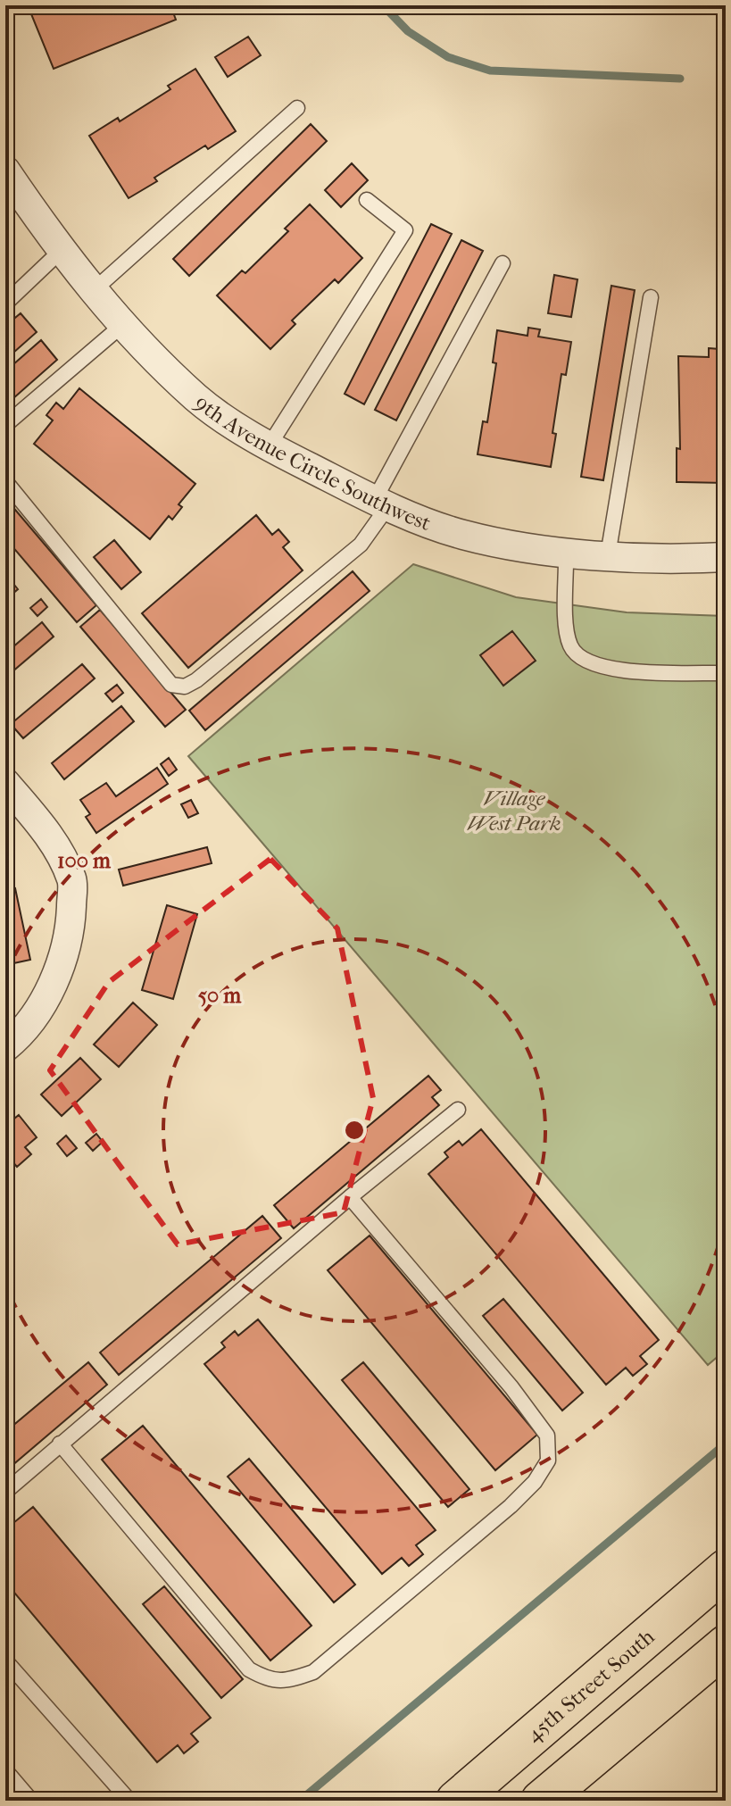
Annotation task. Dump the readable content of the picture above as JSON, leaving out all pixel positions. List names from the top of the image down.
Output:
{
  "streets": {
    "main road": ["45th Street South"],
    "street": ["9th Avenue Circle Southwest"]
  },
  "parks": ["Village West Park"],
  "rings": ["100 m", "50 m"]
}
